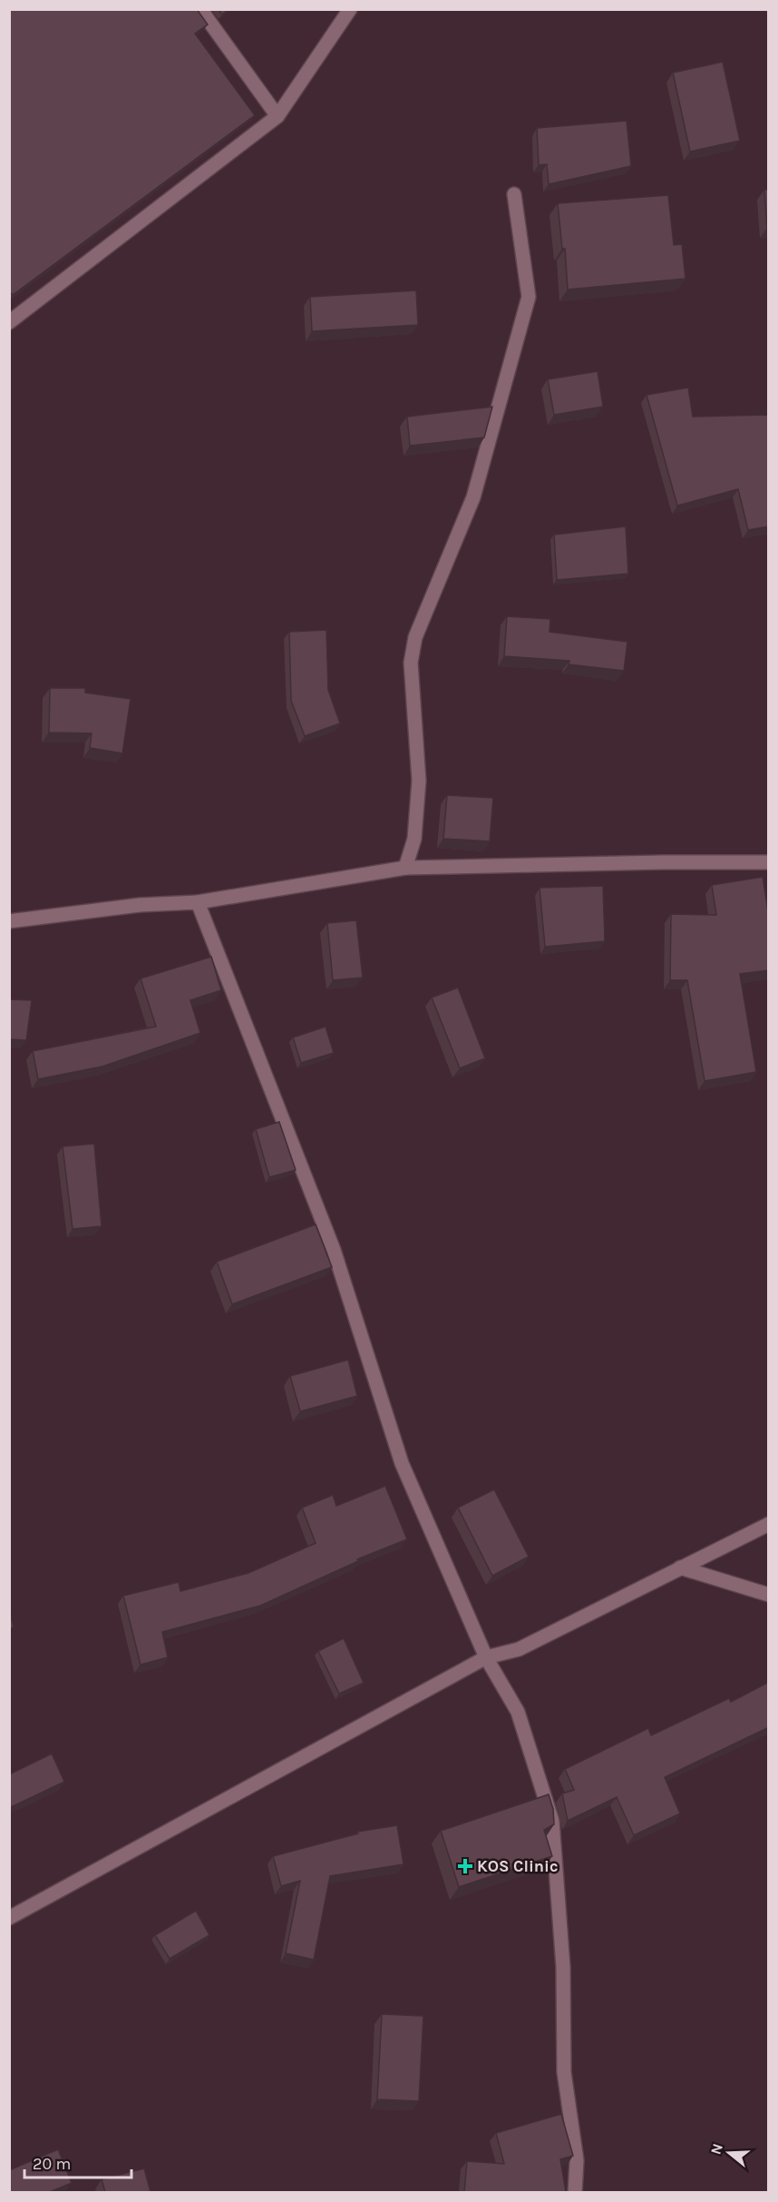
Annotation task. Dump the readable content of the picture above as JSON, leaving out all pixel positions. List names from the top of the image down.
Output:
{
  "places": {
    "health": ["KOS Clinic"]
  },
  "scale_bar": "20 m",
  "north": "left"
}
